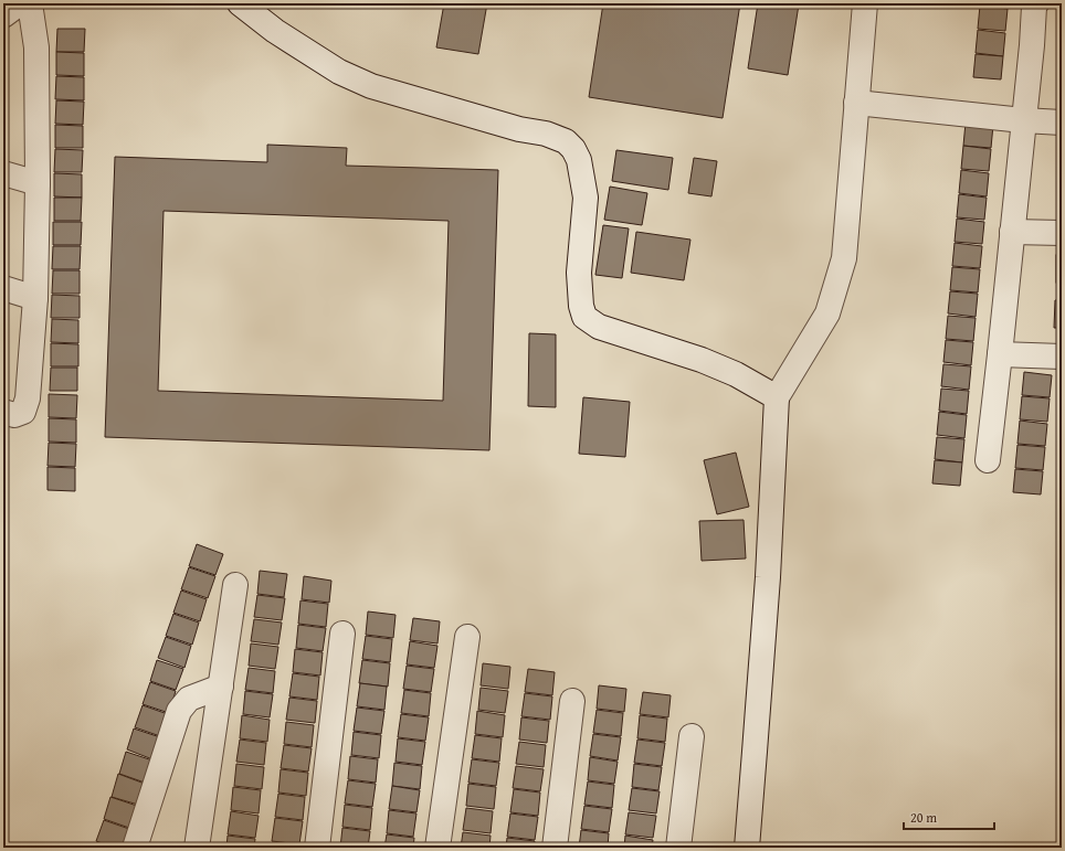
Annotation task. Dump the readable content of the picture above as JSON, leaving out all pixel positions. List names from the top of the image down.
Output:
{
  "scale_bar": "20 m"
}
